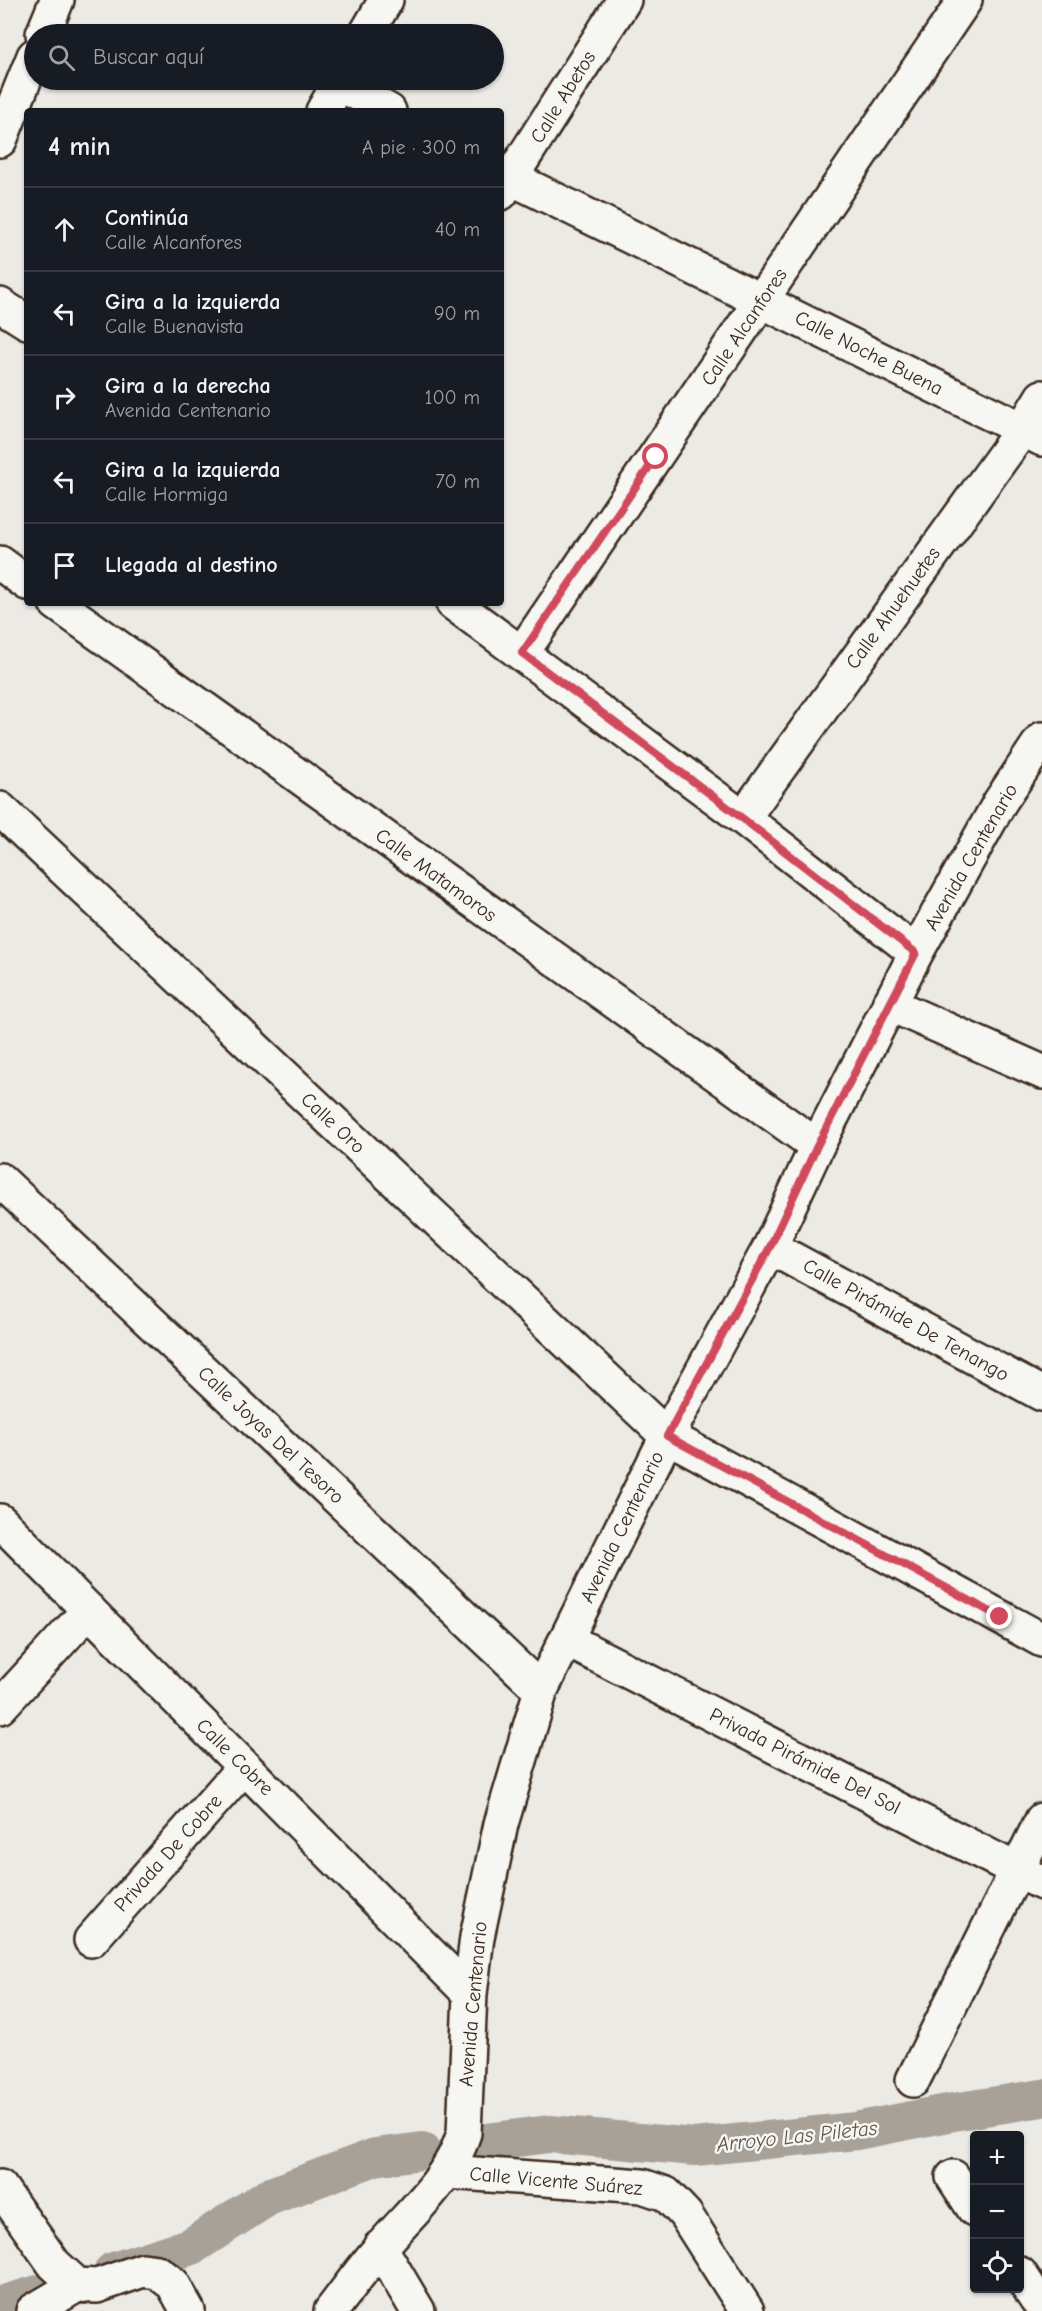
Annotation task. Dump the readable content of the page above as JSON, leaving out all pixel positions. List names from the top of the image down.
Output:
{
  "streets": {
    "street": [
      "Calle Abetos",
      "Calle Alcanfores",
      "Calle Noche Buena",
      "Calle Ahuehuetes",
      "Avenida Centenario",
      "Calle Matamoros",
      "Calle Oro",
      "Calle Pirámide De Tenango",
      "Calle Joyas Del Tesoro",
      "Calle Cobre",
      "Privada Pirámide Del Sol",
      "Privada De Cobre",
      "Calle Vicente Suárez"
    ]
  },
  "crossings": [
    ["Calle Abetos", "Calle Noche Buena"],
    ["Calle Alcanfores", "Calle Noche Buena"],
    ["Calle Noche Buena", "Calle Ahuehuetes"],
    ["Avenida Centenario", "Calle Matamoros"],
    ["Avenida Centenario", "Calle Oro"],
    ["Avenida Centenario", "Calle Pirámide De Tenango"],
    ["Avenida Centenario", "Calle Joyas Del Tesoro"],
    ["Avenida Centenario", "Calle Cobre"],
    ["Avenida Centenario", "Privada Pirámide Del Sol"],
    ["Avenida Centenario", "Calle Vicente Suárez"],
    ["Calle Cobre", "Privada De Cobre"]
  ],
  "water": ["Arroyo Las Piletas"],
  "page": {
    "search": "Buscar aquí",
    "heading": ["4 min", "A pie · 300 m"],
    "list": [
      ["Continúa", "Calle Alcanfores", "40 m"],
      ["Gira a la izquierda", "Calle Buenavista", "90 m"],
      ["Gira a la derecha", "Avenida Centenario", "100 m"],
      ["Gira a la izquierda", "Calle Hormiga", "70 m"],
      "Llegada al destino"
    ],
    "map_buttons": ["+", "−"]
  }
}
